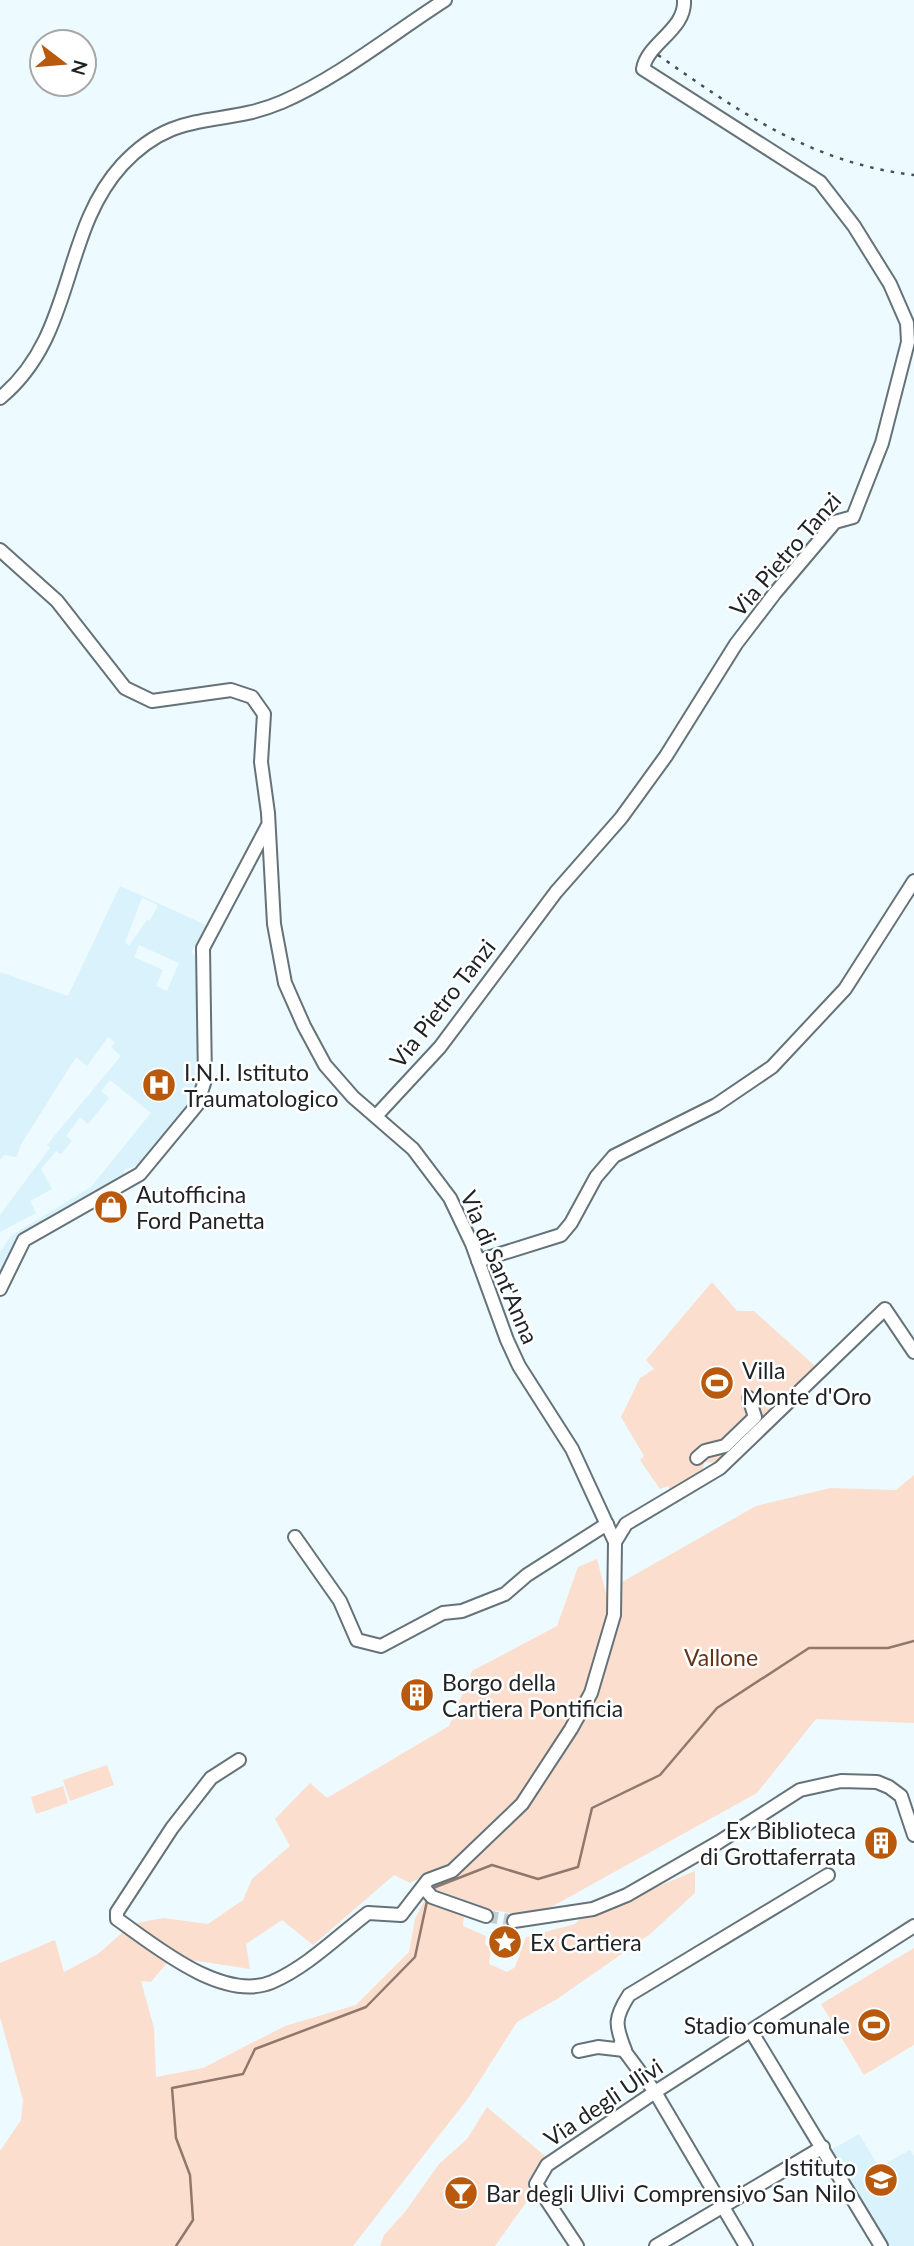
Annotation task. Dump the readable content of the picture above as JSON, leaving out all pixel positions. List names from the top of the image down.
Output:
{
  "streets": {
    "street": ["Via Pietro Tanzi", "Via di Sant'Anna", "Via degli Ulivi"]
  },
  "crossings": [
    ["Via Pietro Tanzi", "Via di Sant'Anna"]
  ],
  "parks": ["Vallone"],
  "places": {
    "hospital": ["I.N.I. Istituto Traumatologico"],
    "shop": ["Autofficina Ford Panetta"],
    "sports": ["Villa Monte d'Oro", "Stadio comunale"],
    "building": ["Borgo della Cartiera Pontificia", "Ex Biblioteca di Grottaferrata"],
    "place": ["Ex Cartiera"],
    "school or university": ["Istituto Comprensivo San Nilo"],
    "bar": ["Bar degli Ulivi"]
  },
  "north": "right"
}
